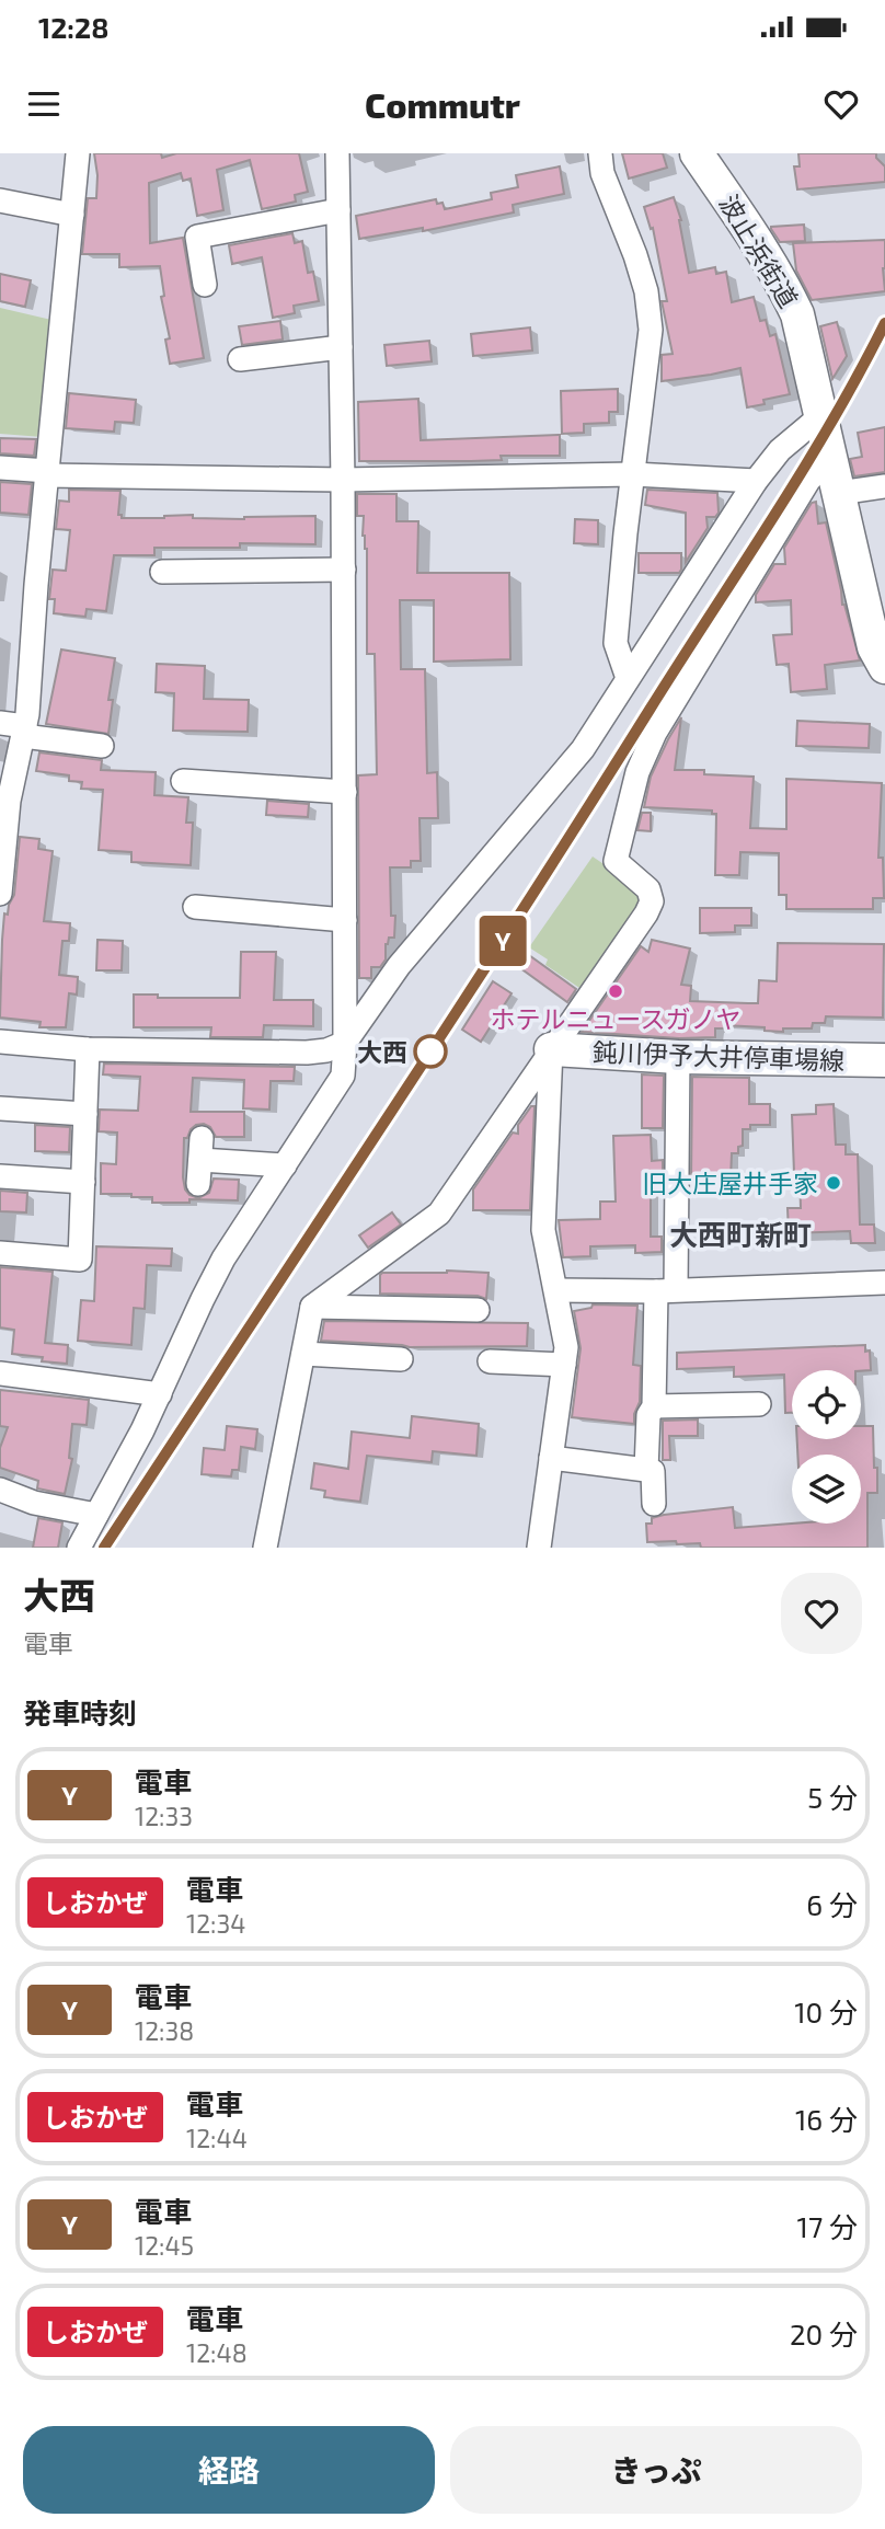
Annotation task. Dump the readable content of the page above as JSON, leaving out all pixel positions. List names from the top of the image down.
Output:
{
  "streets": {
    "street": ["波止浜街道", "鈍川伊予大井停車場線"]
  },
  "districts": ["大西町新町"],
  "places": ["ホテルニュースガノヤ", "大西", "旧大庄屋井手家"],
  "page": {
    "status": "12:28",
    "header": "Commutr",
    "on_map": "Y",
    "heading": [
      ["大西", "電車"],
      "発車時刻"
    ],
    "list": [
      {
        "mark": "Y",
        "name": "電車",
        "note": "12:33",
        "value": "5 分"
      },
      {
        "mark": "しおかぜ",
        "name": "電車",
        "note": "12:34",
        "value": "6 分"
      },
      {
        "mark": "Y",
        "name": "電車",
        "note": "12:38",
        "value": "10 分"
      },
      {
        "mark": "しおかぜ",
        "name": "電車",
        "note": "12:44",
        "value": "16 分"
      },
      {
        "mark": "Y",
        "name": "電車",
        "note": "12:45",
        "value": "17 分"
      },
      {
        "mark": "しおかぜ",
        "name": "電車",
        "note": "12:48",
        "value": "20 分"
      }
    ],
    "buttons": ["経路", "きっぷ"]
  }
}
